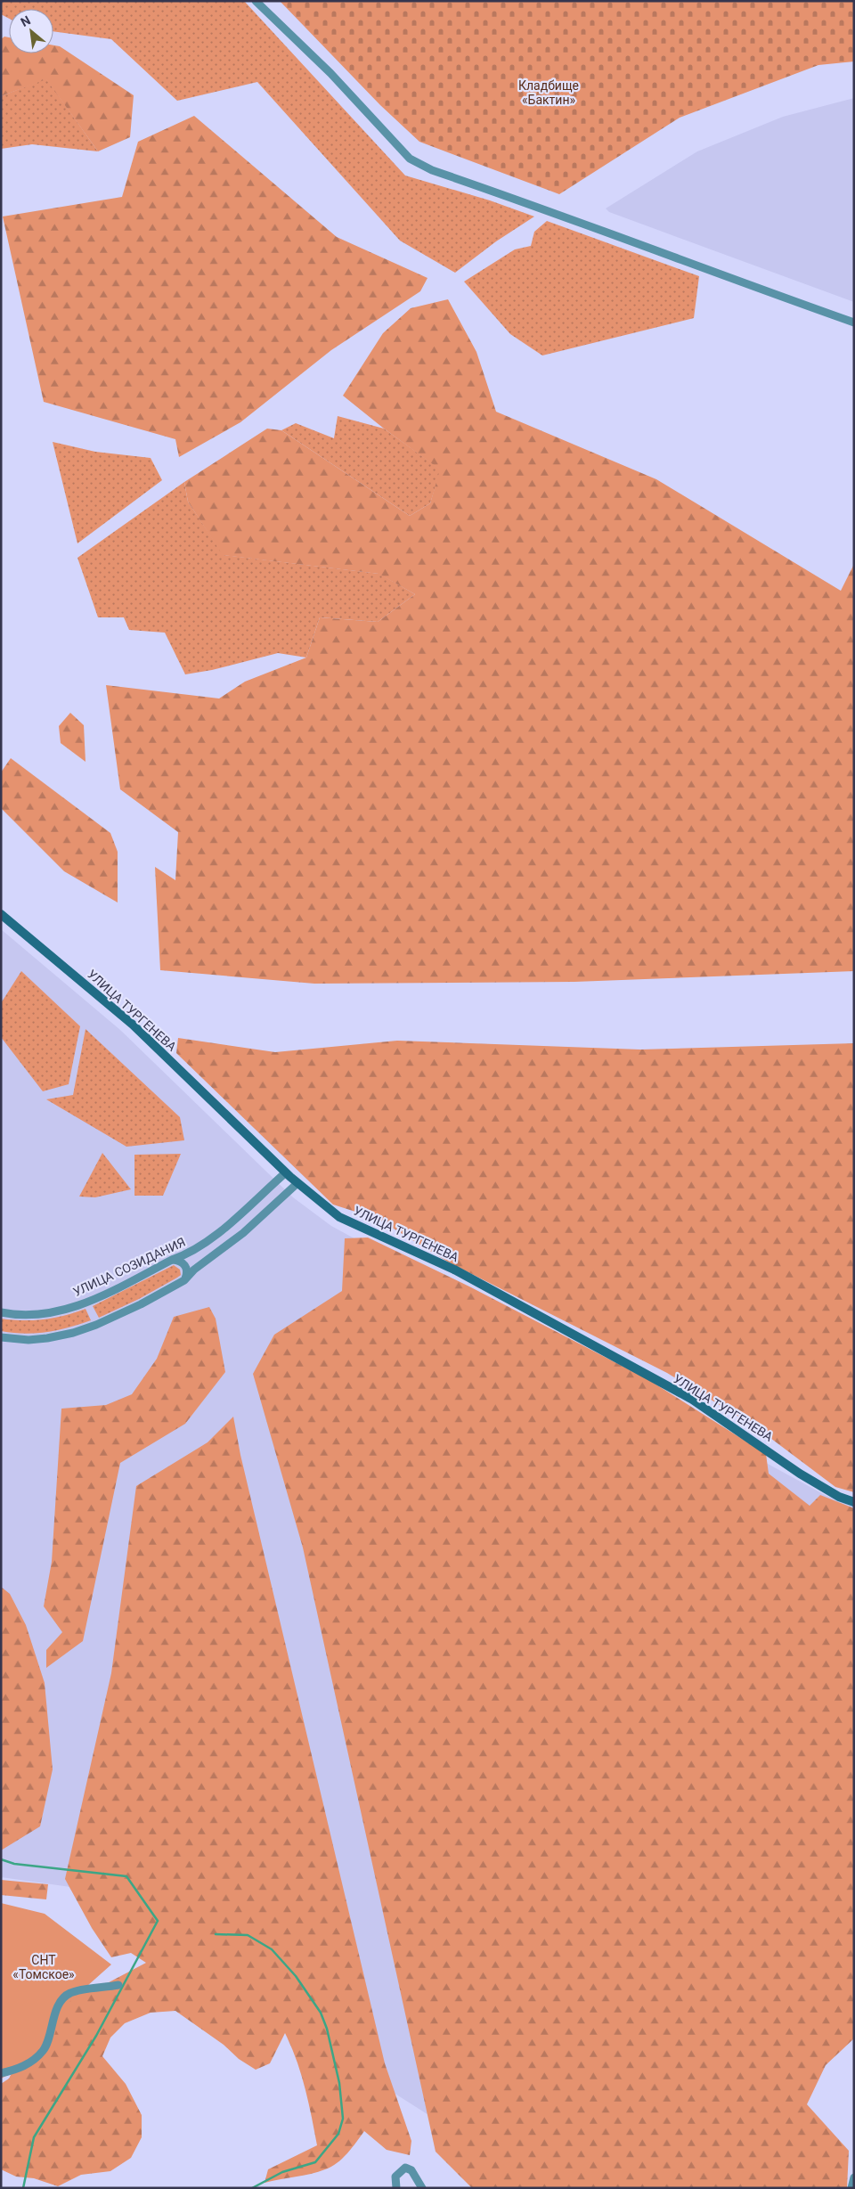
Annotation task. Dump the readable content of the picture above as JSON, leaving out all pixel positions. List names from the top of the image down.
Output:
{
  "streets": {
    "street": ["УЛИЦА ТУРГЕНЕВА", "УЛИЦА СОЗИДАНИЯ"]
  },
  "crossings": [
    ["УЛИЦА ТУРГЕНЕВА", "УЛИЦА СОЗИДАНИЯ"]
  ],
  "parks": ["Кладбище «Бактин»", "СНТ «Томское»"],
  "north": "top left"
}
